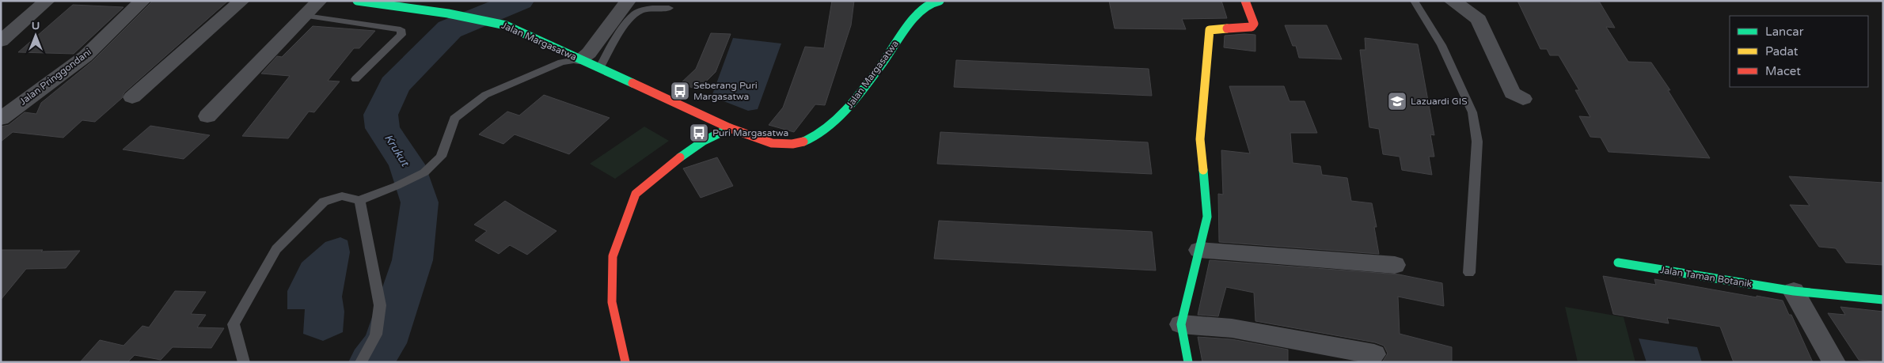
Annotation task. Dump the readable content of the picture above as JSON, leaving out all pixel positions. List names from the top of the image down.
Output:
{
  "streets": {
    "street": ["Jalan Margasatwa", "Jalan Pringgondani", "Jalan Taman Botanik"]
  },
  "water": ["Krukut"],
  "places": {
    "bus stop": ["Seberang Puri Margasatwa", "Puri Margasatwa"],
    "school or university": ["Lazuardi GIS"]
  },
  "legend": ["Lancar", "Padat", "Macet"],
  "north": "top"
}
